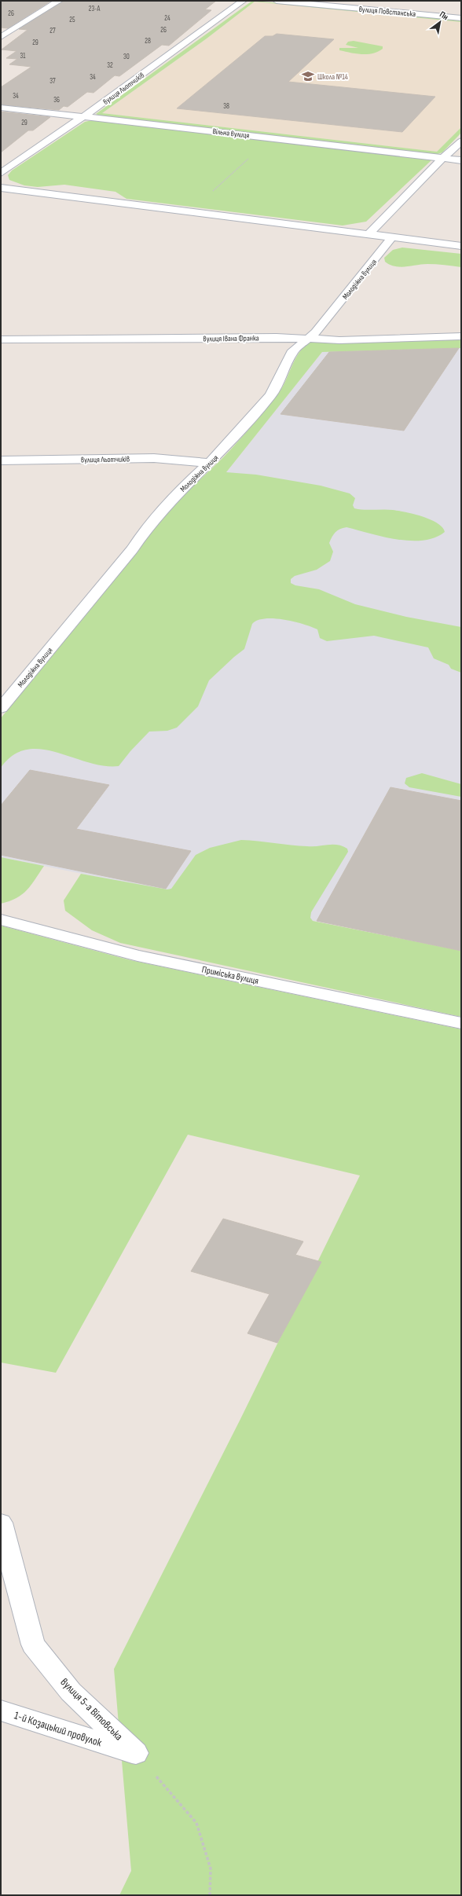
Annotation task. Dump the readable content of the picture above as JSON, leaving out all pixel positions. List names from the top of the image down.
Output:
{
  "streets": {
    "street": [
      "вулиця Повстанська",
      "вулиця Льотчиків",
      "Вільна вулиця",
      "Молодіжна вулиця",
      "вулиця Івана Франка",
      "Приміська вулиця",
      "вулиця 5-а Вітовська",
      "1-й Козацький провулок"
    ]
  },
  "crossings": [
    ["вулиця Льотчиків", "Вільна вулиця"],
    ["вулиця Льотчиків", "Молодіжна вулиця"],
    ["Молодіжна вулиця", "вулиця Івана Франка"],
    ["вулиця 5-а Вітовська", "1-й Козацький провулок"]
  ],
  "places": {
    "school or university": ["Школа №14"]
  },
  "house_numbers": [
    "23-А",
    "26",
    "24",
    "25",
    "26",
    "27",
    "28",
    "29",
    "31",
    "30",
    "32",
    "34",
    "37",
    "34",
    "36",
    "38",
    "29"
  ],
  "north": "top right"
}
